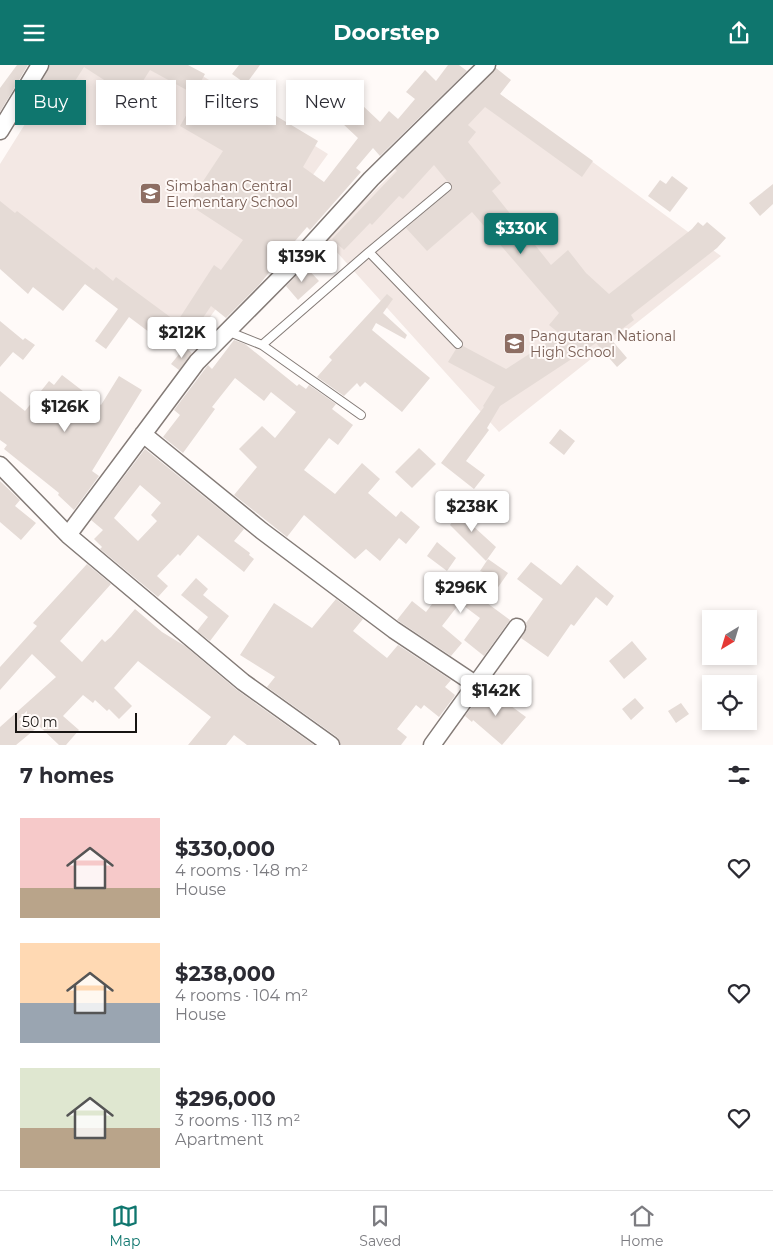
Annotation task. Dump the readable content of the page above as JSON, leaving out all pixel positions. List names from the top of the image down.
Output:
{
  "places": {
    "school or university": ["Simbahan Central Elementary School", "Pangutaran National High School"]
  },
  "scale_bar": "50 m",
  "north": "bottom left",
  "page": {
    "header": "Doorstep",
    "chip": [
      "Buy",
      "Rent",
      "Filters",
      "New"
    ],
    "price": [
      "$330K",
      "$139K",
      "$212K",
      "$126K",
      "$238K",
      "$296K",
      "$142K"
    ],
    "scale": "50 m",
    "heading": "7 homes",
    "list": [
      {
        "name": "$330,000",
        "note": "4 rooms · 148 m² · House"
      },
      {
        "name": "$238,000",
        "note": "4 rooms · 104 m² · House"
      },
      {
        "name": "$296,000",
        "note": "3 rooms · 113 m² · Apartment"
      }
    ],
    "tabs": ["Map", "Saved", "Home"]
  }
}
